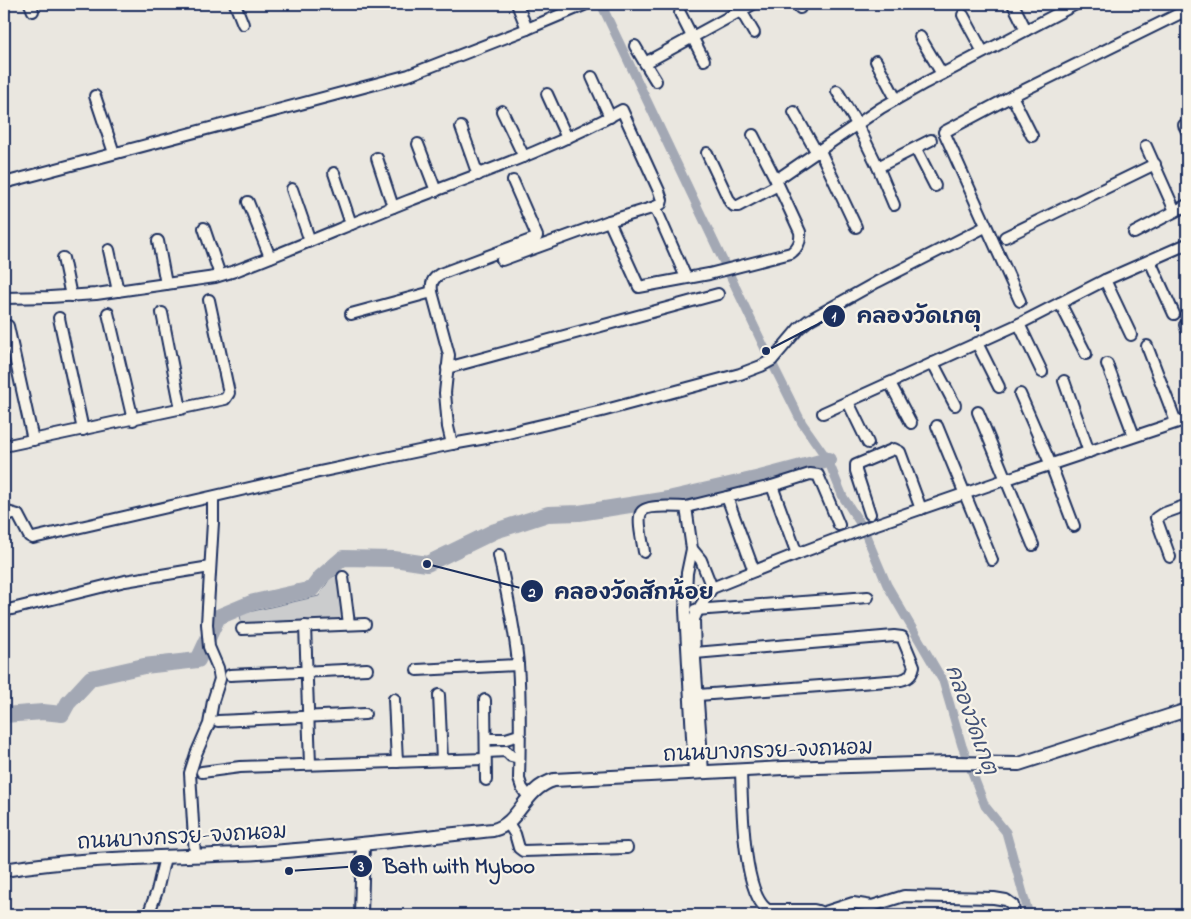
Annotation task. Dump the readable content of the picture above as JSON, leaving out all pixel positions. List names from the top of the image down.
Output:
{
  "streets": {
    "street": ["ถนนบางกรวย-จงถนอม"]
  },
  "water": ["คลองวัดเกตุ"],
  "places": ["คลองวัดเกตุ", "คลองวัดสักน้อย", "Bath with Myboo"]
}
